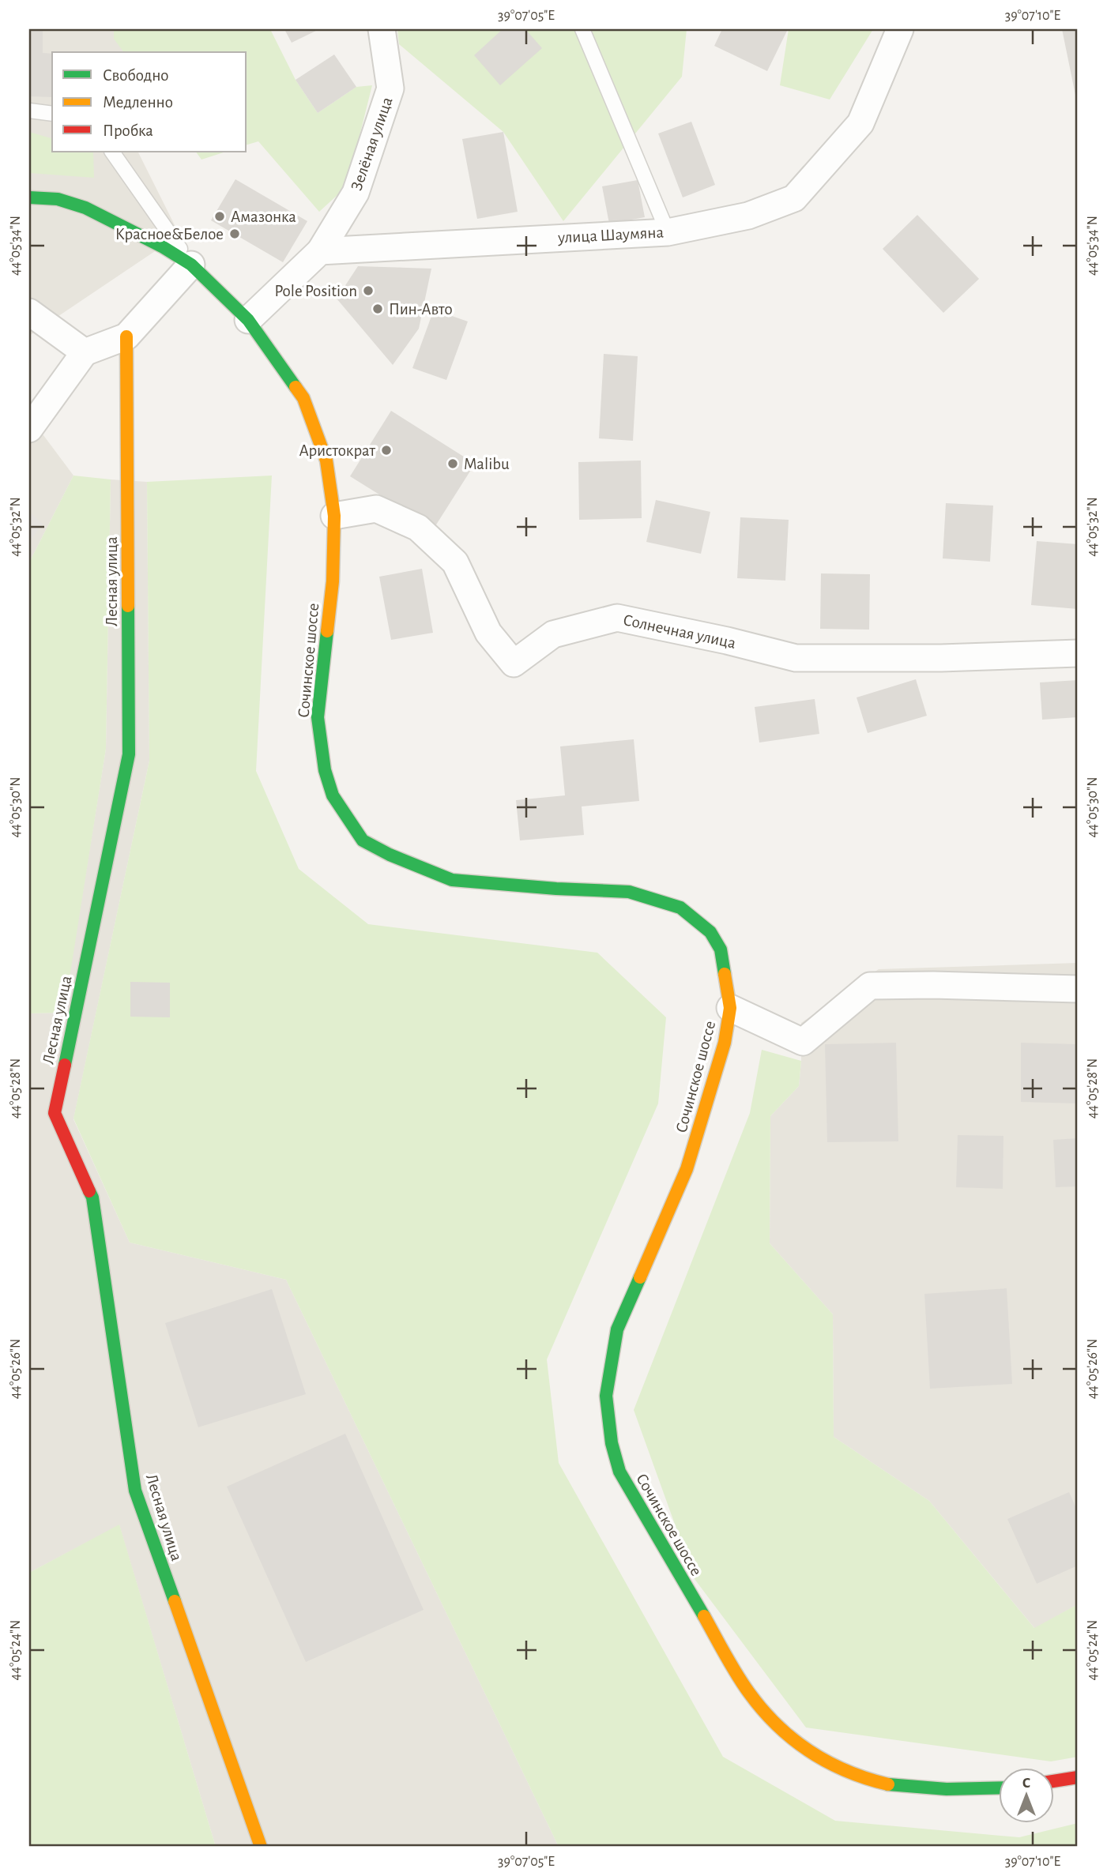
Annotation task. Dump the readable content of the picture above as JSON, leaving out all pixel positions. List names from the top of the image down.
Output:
{
  "streets": {
    "main road": ["Лесная улица", "Сочинское шоссе"],
    "street": ["Зелёная улица", "улица Шаумяна", "Солнечная улица"]
  },
  "crossings": [
    ["Зелёная улица", "улица Шаумяна"],
    ["Солнечная улица", "Сочинское шоссе"]
  ],
  "places": [
    "Амазонка",
    "Красное&Белое",
    "Pole Position",
    "Пин-Авто",
    "Аристократ",
    "Malibu"
  ],
  "legend": ["Свободно", "Медленно", "Пробка"],
  "north": "top",
  "coordinates": [
    "39°07'05\"E",
    "39°07'10\"E",
    "44°05'34\"N",
    "44°05'32\"N",
    "44°05'30\"N",
    "44°05'28\"N",
    "44°05'26\"N",
    "44°05'24\"N"
  ]
}
